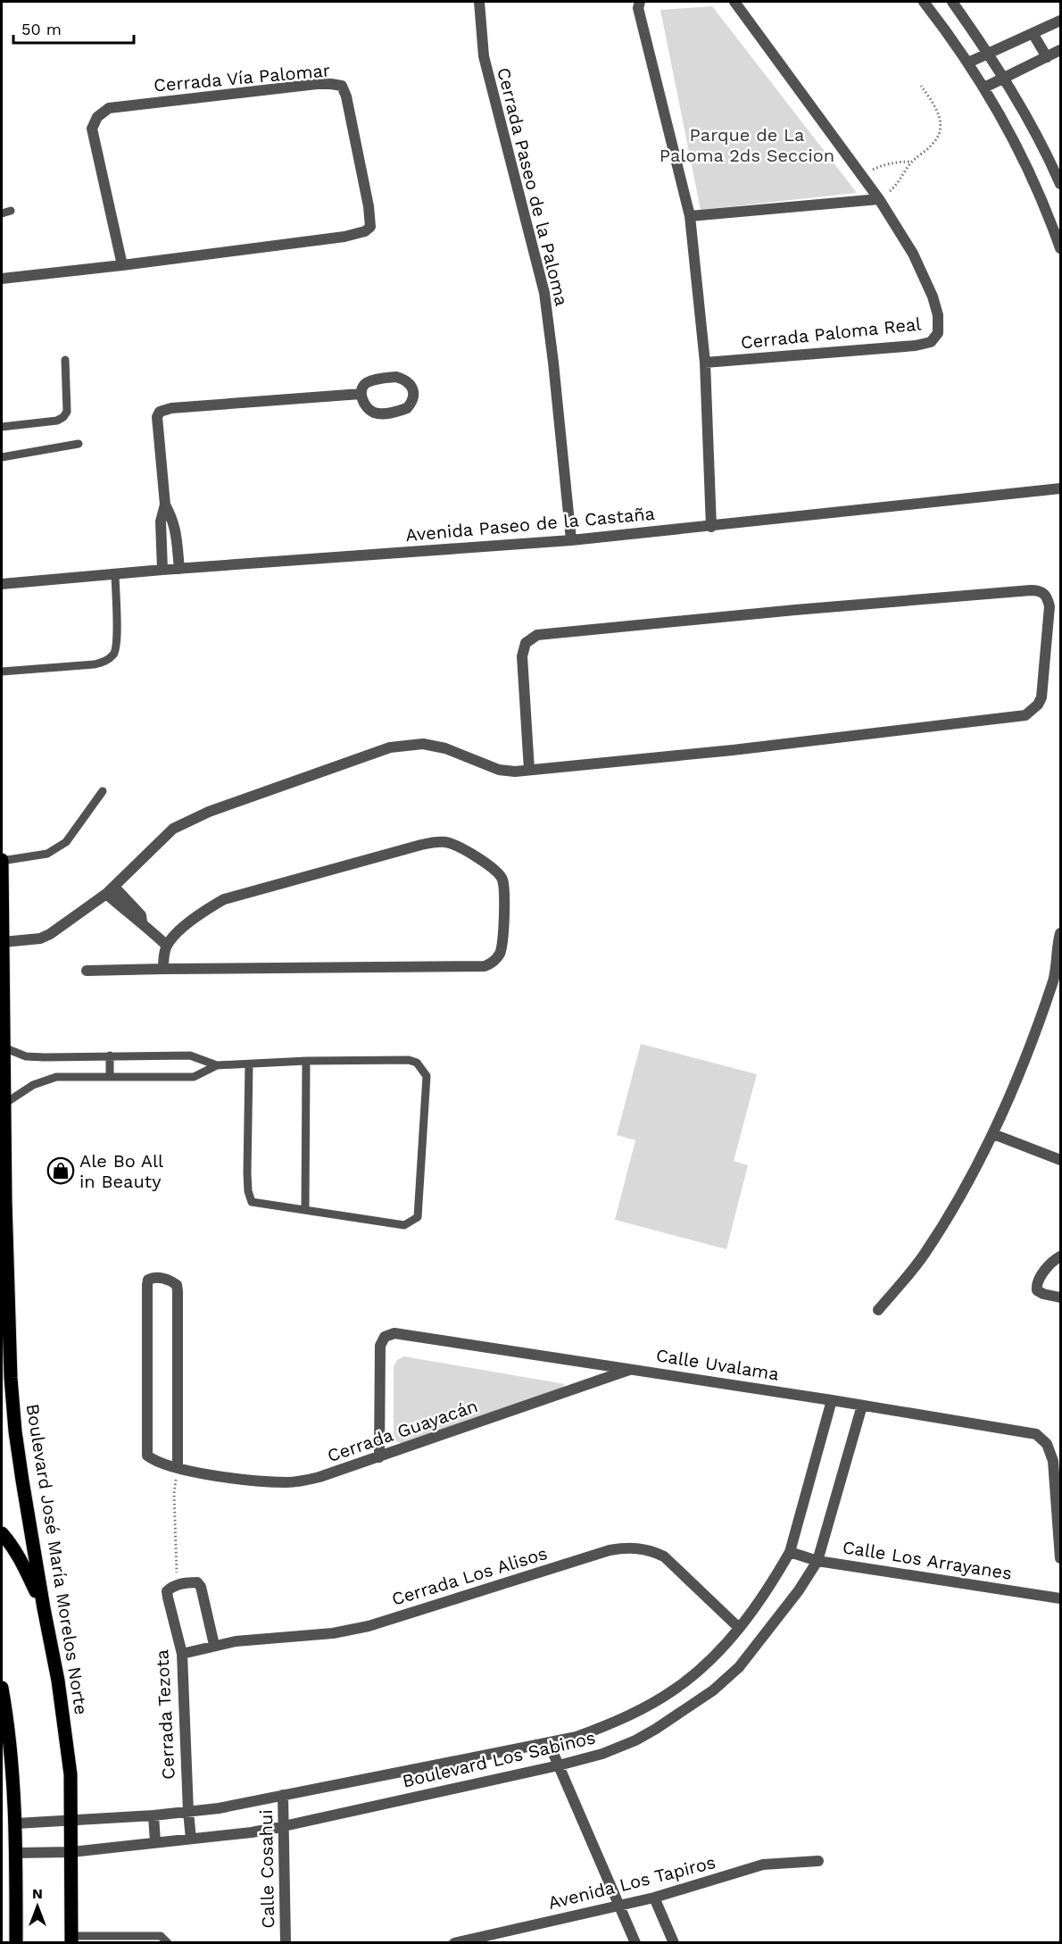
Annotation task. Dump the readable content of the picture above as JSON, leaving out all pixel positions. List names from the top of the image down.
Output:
{
  "streets": {
    "main road": ["Boulevard José María Morelos Norte"],
    "street": [
      "Cerrada Vía Palomar",
      "Cerrada Paseo de la Paloma",
      "Cerrada Paloma Real",
      "Avenida Paseo de la Castaña",
      "Calle Uvalama",
      "Cerrada Guayacán",
      "Calle Los Arrayanes",
      "Cerrada Los Alisos",
      "Cerrada Tezota",
      "Boulevard Los Sabinos",
      "Calle Cosahui",
      "Avenida Los Tapiros"
    ]
  },
  "crossings": [
    ["Cerrada Paseo de la Paloma", "Avenida Paseo de la Castaña"],
    ["Calle Uvalama", "Cerrada Guayacán"],
    ["Calle Uvalama", "Boulevard Los Sabinos"],
    ["Boulevard José María Morelos Norte", "Boulevard Los Sabinos"],
    ["Calle Los Arrayanes", "Boulevard Los Sabinos"],
    ["Cerrada Los Alisos", "Cerrada Tezota"],
    ["Cerrada Los Alisos", "Boulevard Los Sabinos"],
    ["Cerrada Tezota", "Boulevard Los Sabinos"],
    ["Boulevard Los Sabinos", "Calle Cosahui"]
  ],
  "parks": ["Parque de La Paloma 2ds Seccion"],
  "places": {
    "shop": ["Ale Bo All in Beauty"]
  },
  "scale_bar": "50 m",
  "north": "top"
}
